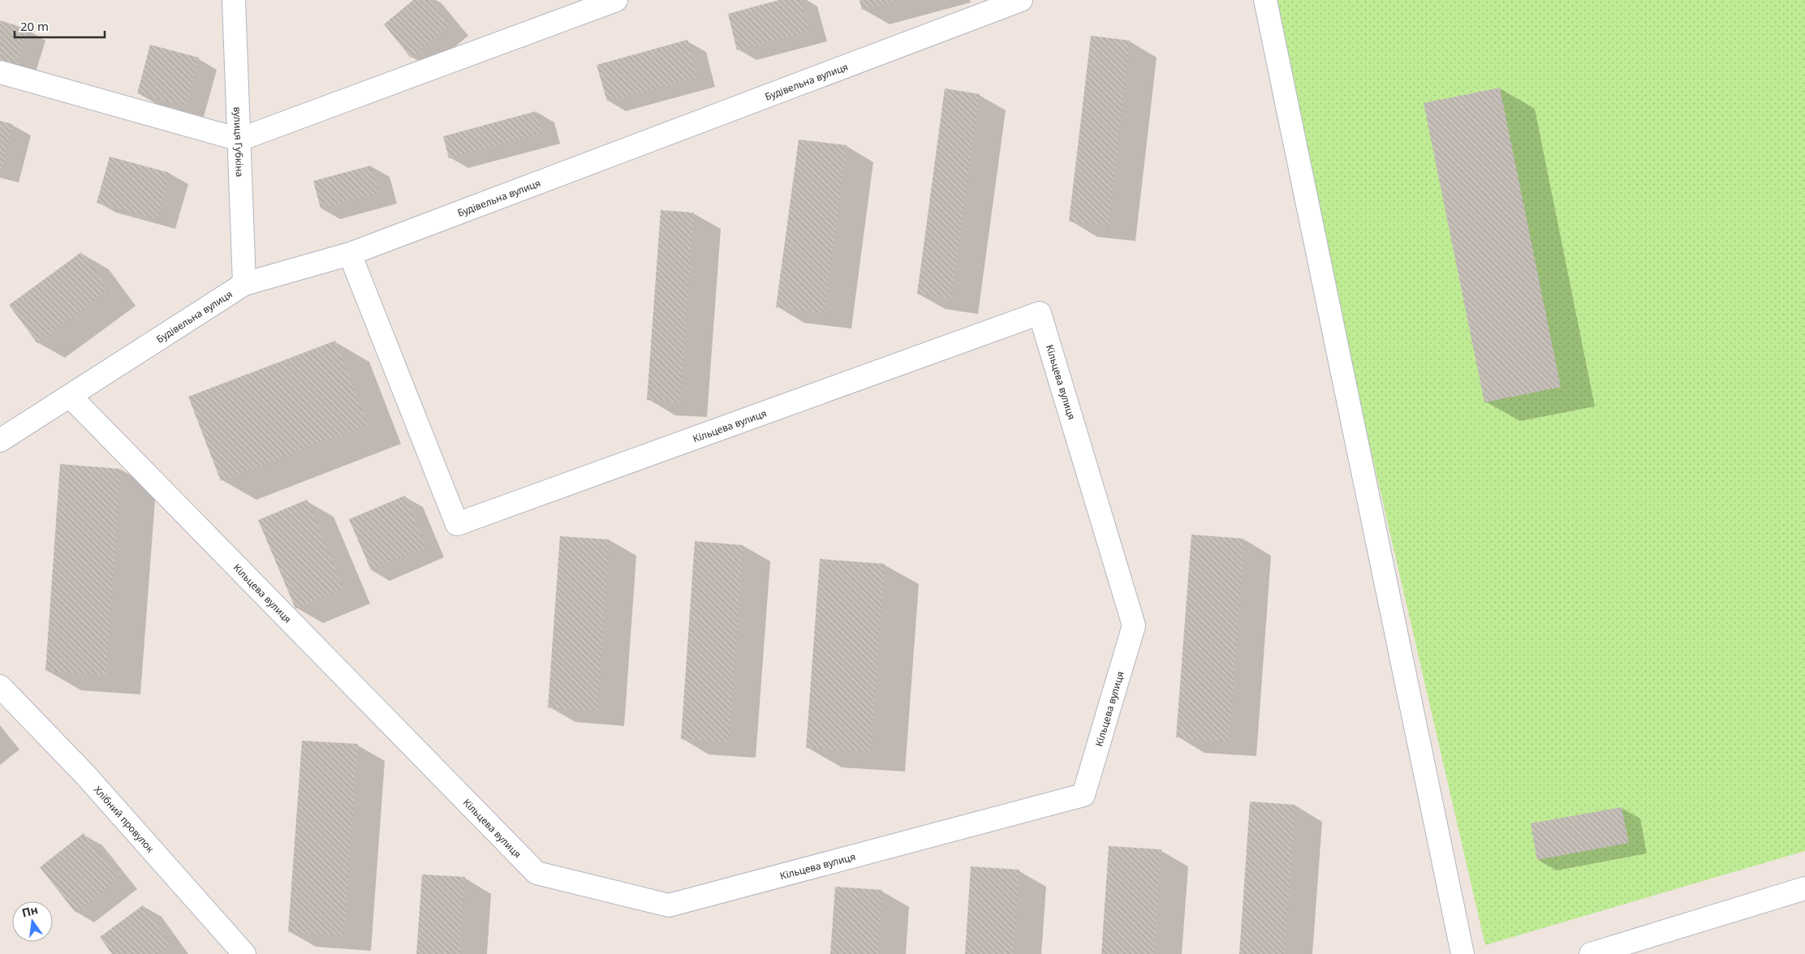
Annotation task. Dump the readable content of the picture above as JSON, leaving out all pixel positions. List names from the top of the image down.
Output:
{
  "streets": {
    "street": [
      "Будівельна вулиця",
      "вулиця Губкіна",
      "Кільцева вулиця",
      "Хлібний провулок"
    ]
  },
  "crossings": [
    ["Будівельна вулиця", "вулиця Губкіна"],
    ["Будівельна вулиця", "Кільцева вулиця"]
  ],
  "scale_bar": "20 m",
  "north": "top"
}
